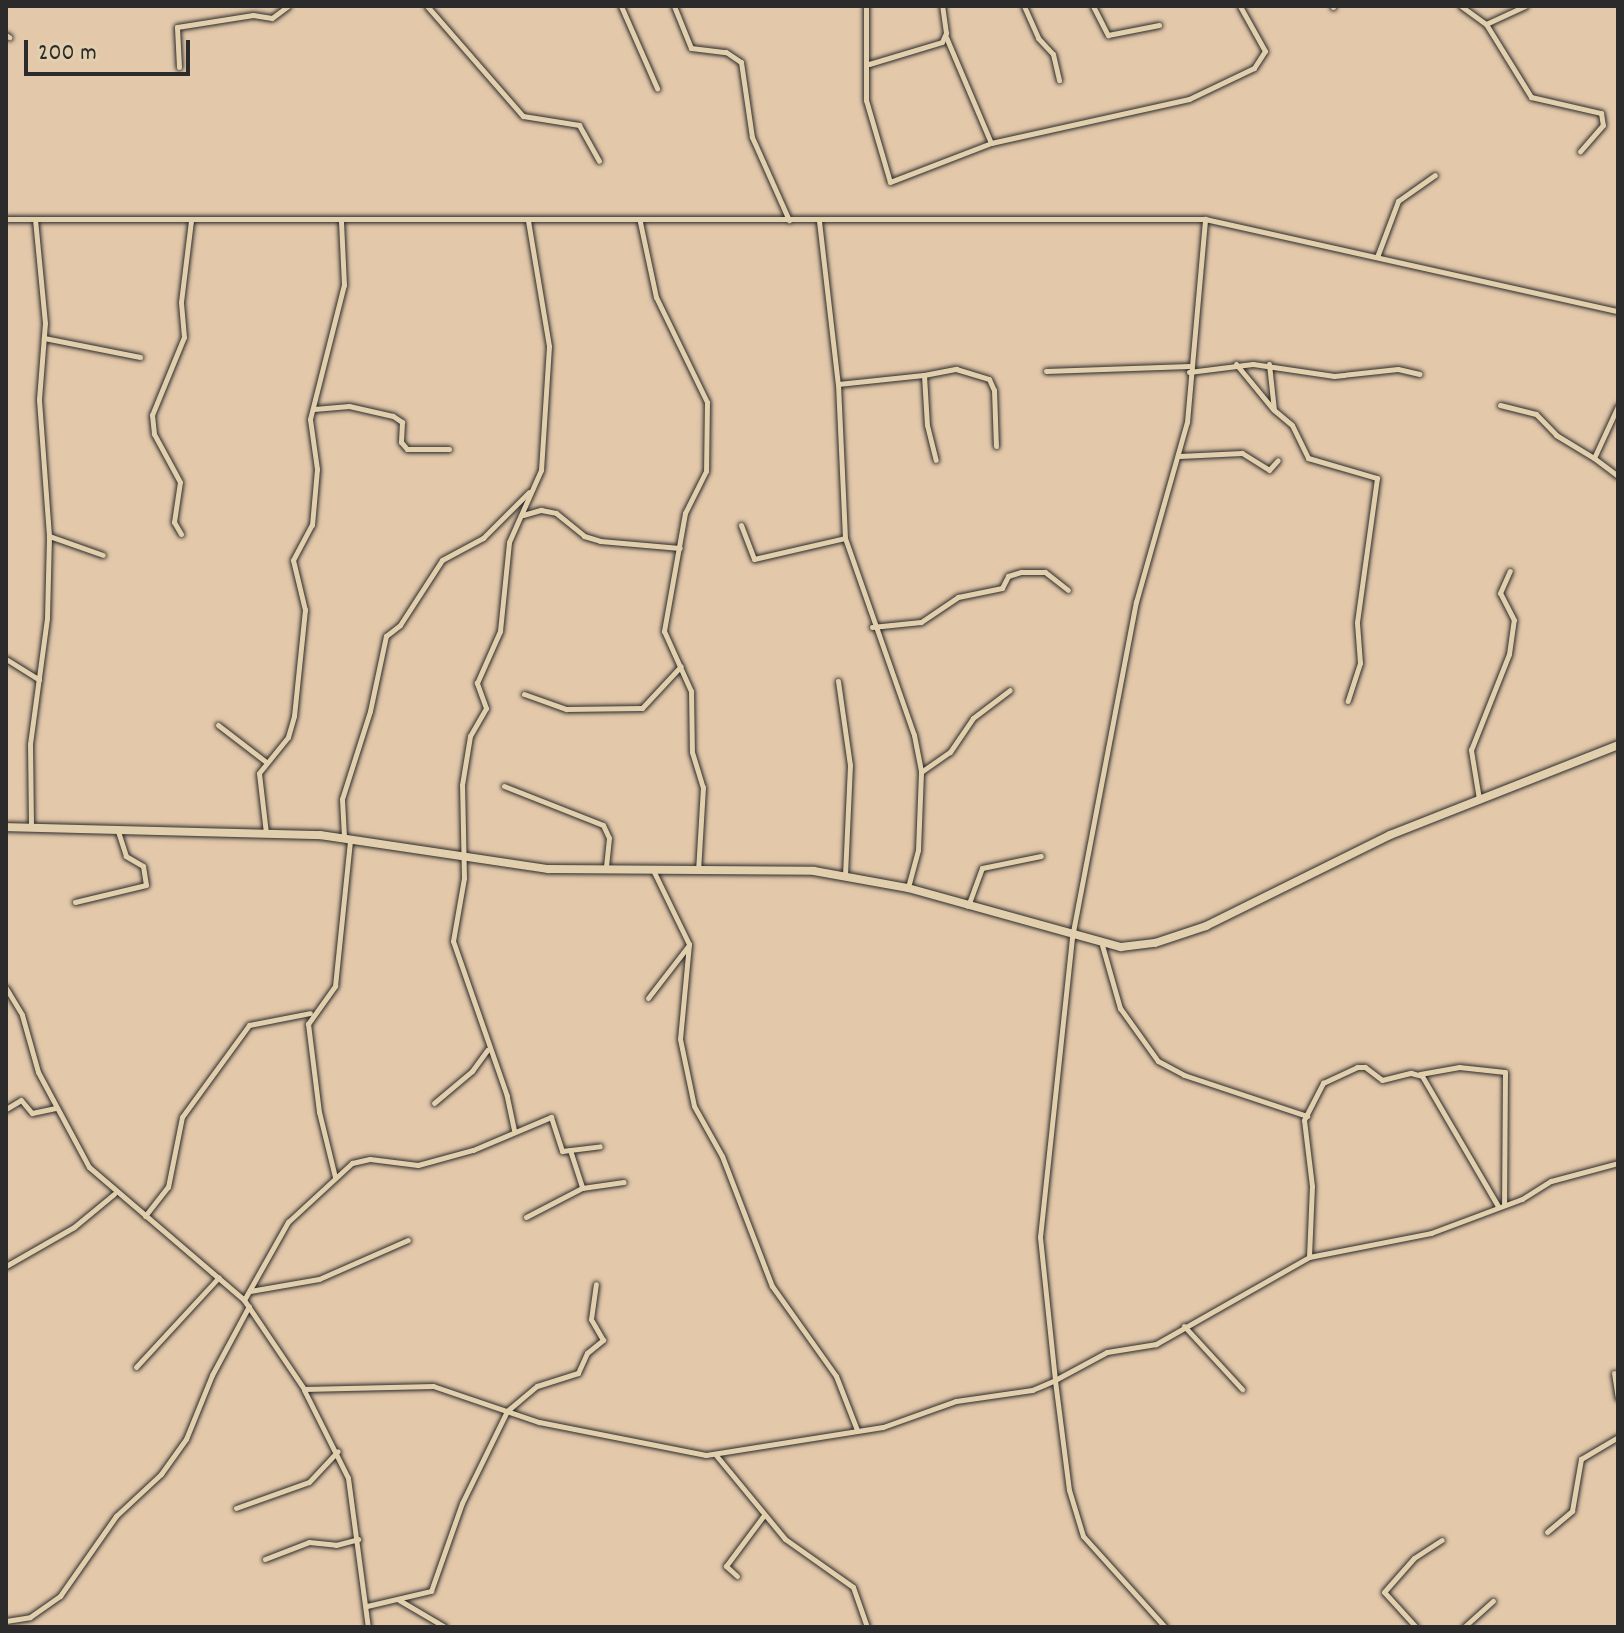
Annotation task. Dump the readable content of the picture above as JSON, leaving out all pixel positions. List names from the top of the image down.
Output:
{
  "scale_bar": "200 m"
}
